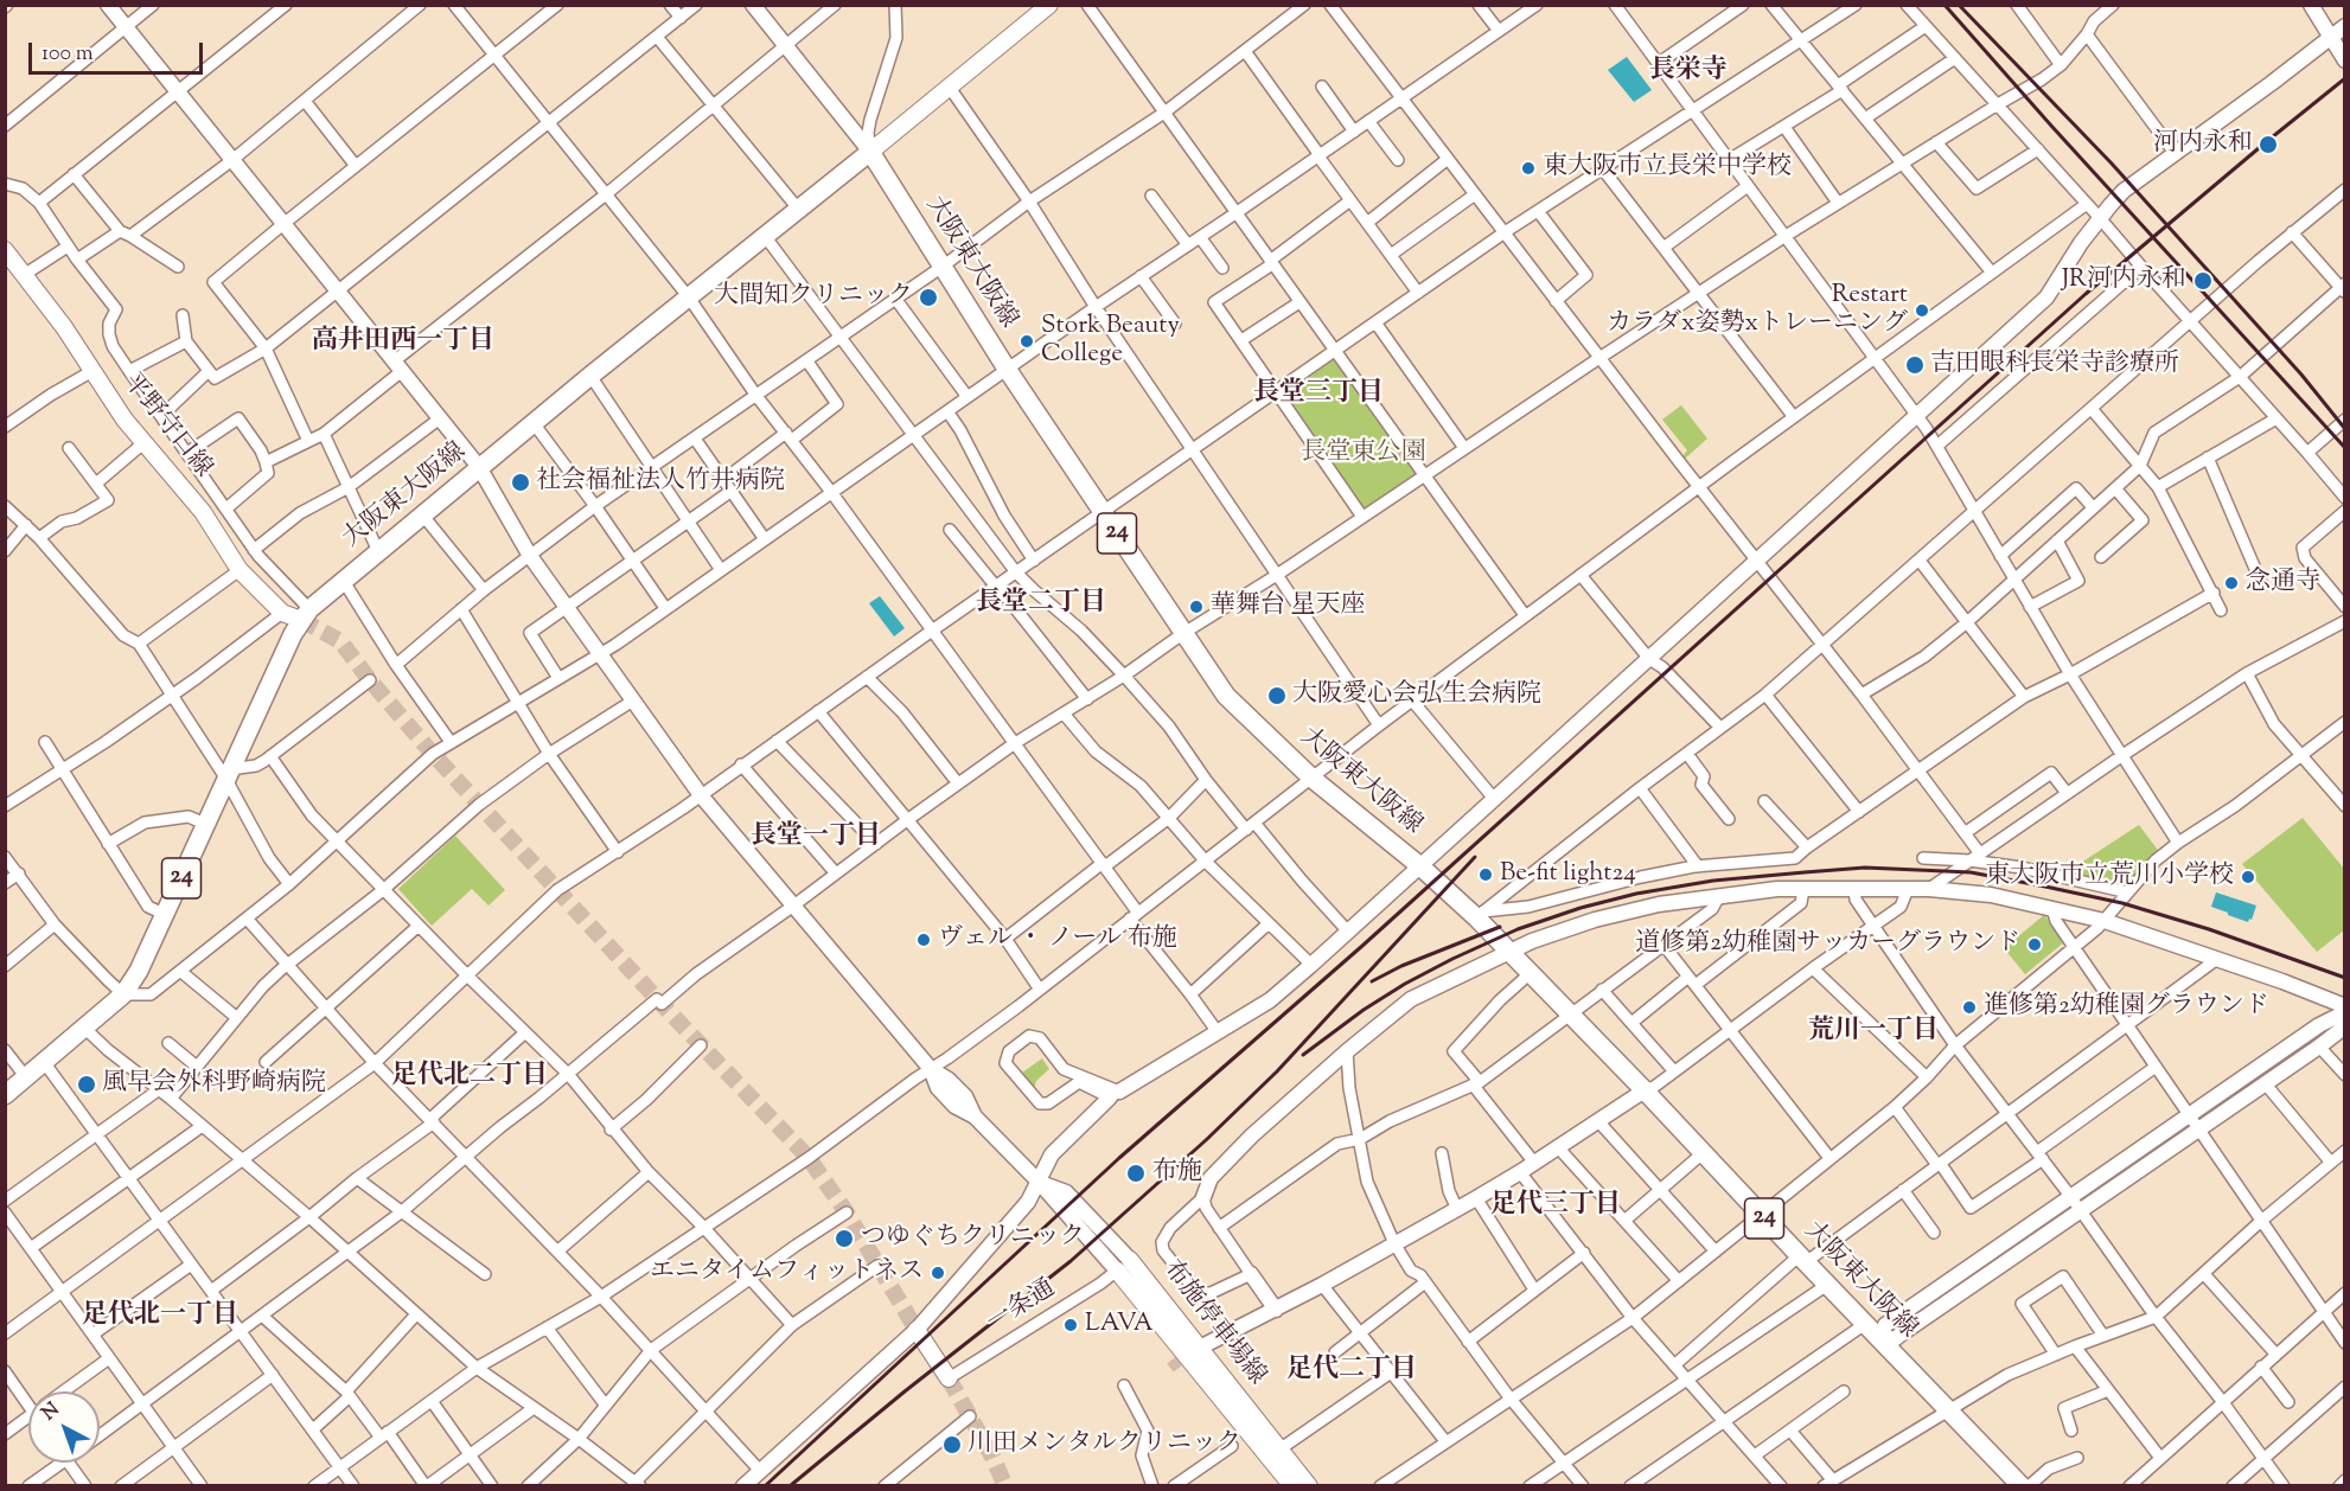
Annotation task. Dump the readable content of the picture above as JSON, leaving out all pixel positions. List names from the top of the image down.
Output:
{
  "streets": {
    "main road": [
      "大阪東大阪線",
      "平野守口線",
      "24",
      "布施停車場線"
    ],
    "street": ["一条通"]
  },
  "crossings": [
    ["大阪東大阪線", "平野守口線"],
    ["一条通", "布施停車場線"]
  ],
  "districts": [
    "長栄寺",
    "高井田西一丁目",
    "長堂三丁目",
    "長堂二丁目",
    "長堂一丁目",
    "荒川一丁目",
    "足代北二丁目",
    "足代三丁目",
    "足代北一丁目",
    "足代二丁目"
  ],
  "parks": ["長堂東公園"],
  "places": [
    "河内永和",
    "東大阪市立長栄中学校",
    "JR河内永和",
    "大間知クリニック",
    "Restart カラダx姿勢xトレーニング",
    "Stork Beauty College",
    "吉田眼科長栄寺診療所",
    "社会福祉法人竹井病院",
    "念通寺",
    "華舞台 星天座",
    "大阪愛心会弘生会病院",
    "Be-fit light24",
    "東大阪市立荒川小学校",
    "ヴェル ・ ノール 布施",
    "道修第2幼稚園サッカーグラウンド",
    "進修第2幼稚園グラウンド",
    "風早会外科野崎病院",
    "布施",
    "つゆぐちクリニック",
    "エニタイムフィットネス",
    "LAVA",
    "川田メンタルクリニック"
  ],
  "scale_bar": "100 m",
  "north": "top left"
}
